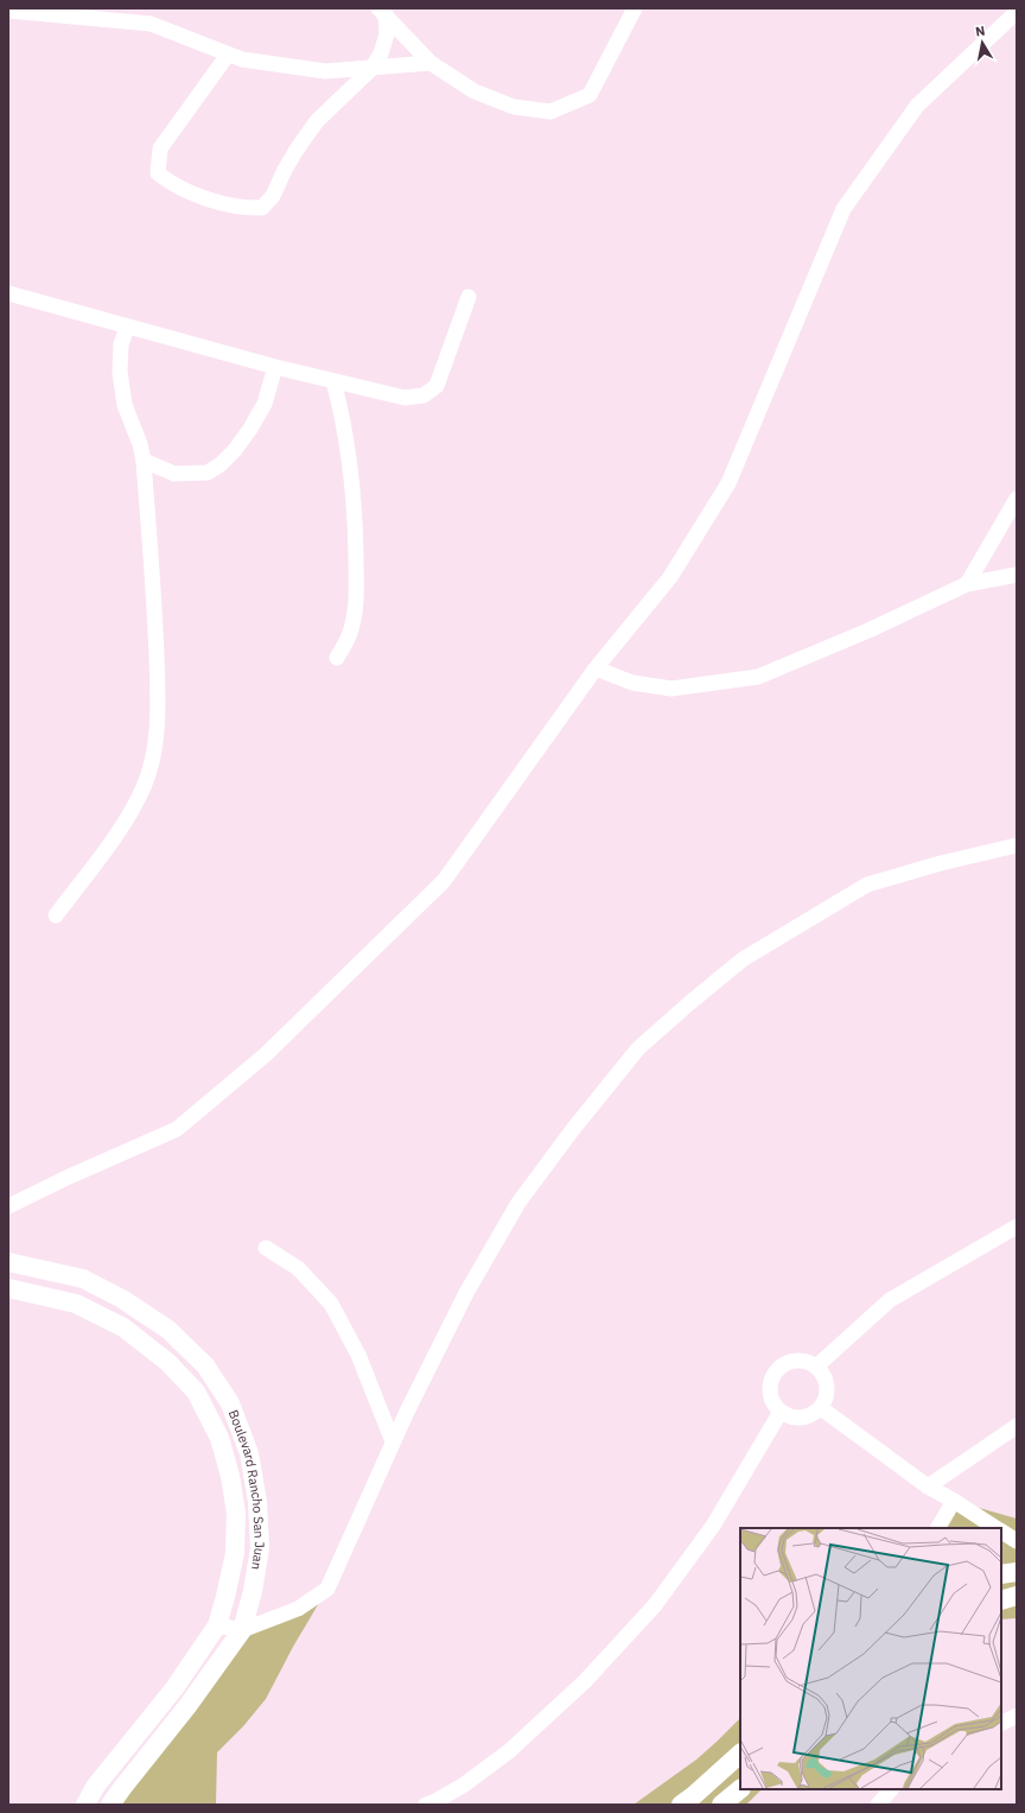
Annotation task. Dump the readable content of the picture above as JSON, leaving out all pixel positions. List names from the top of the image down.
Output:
{
  "streets": {
    "street": ["Boulevard Rancho San Juan"]
  },
  "north": "top"
}
